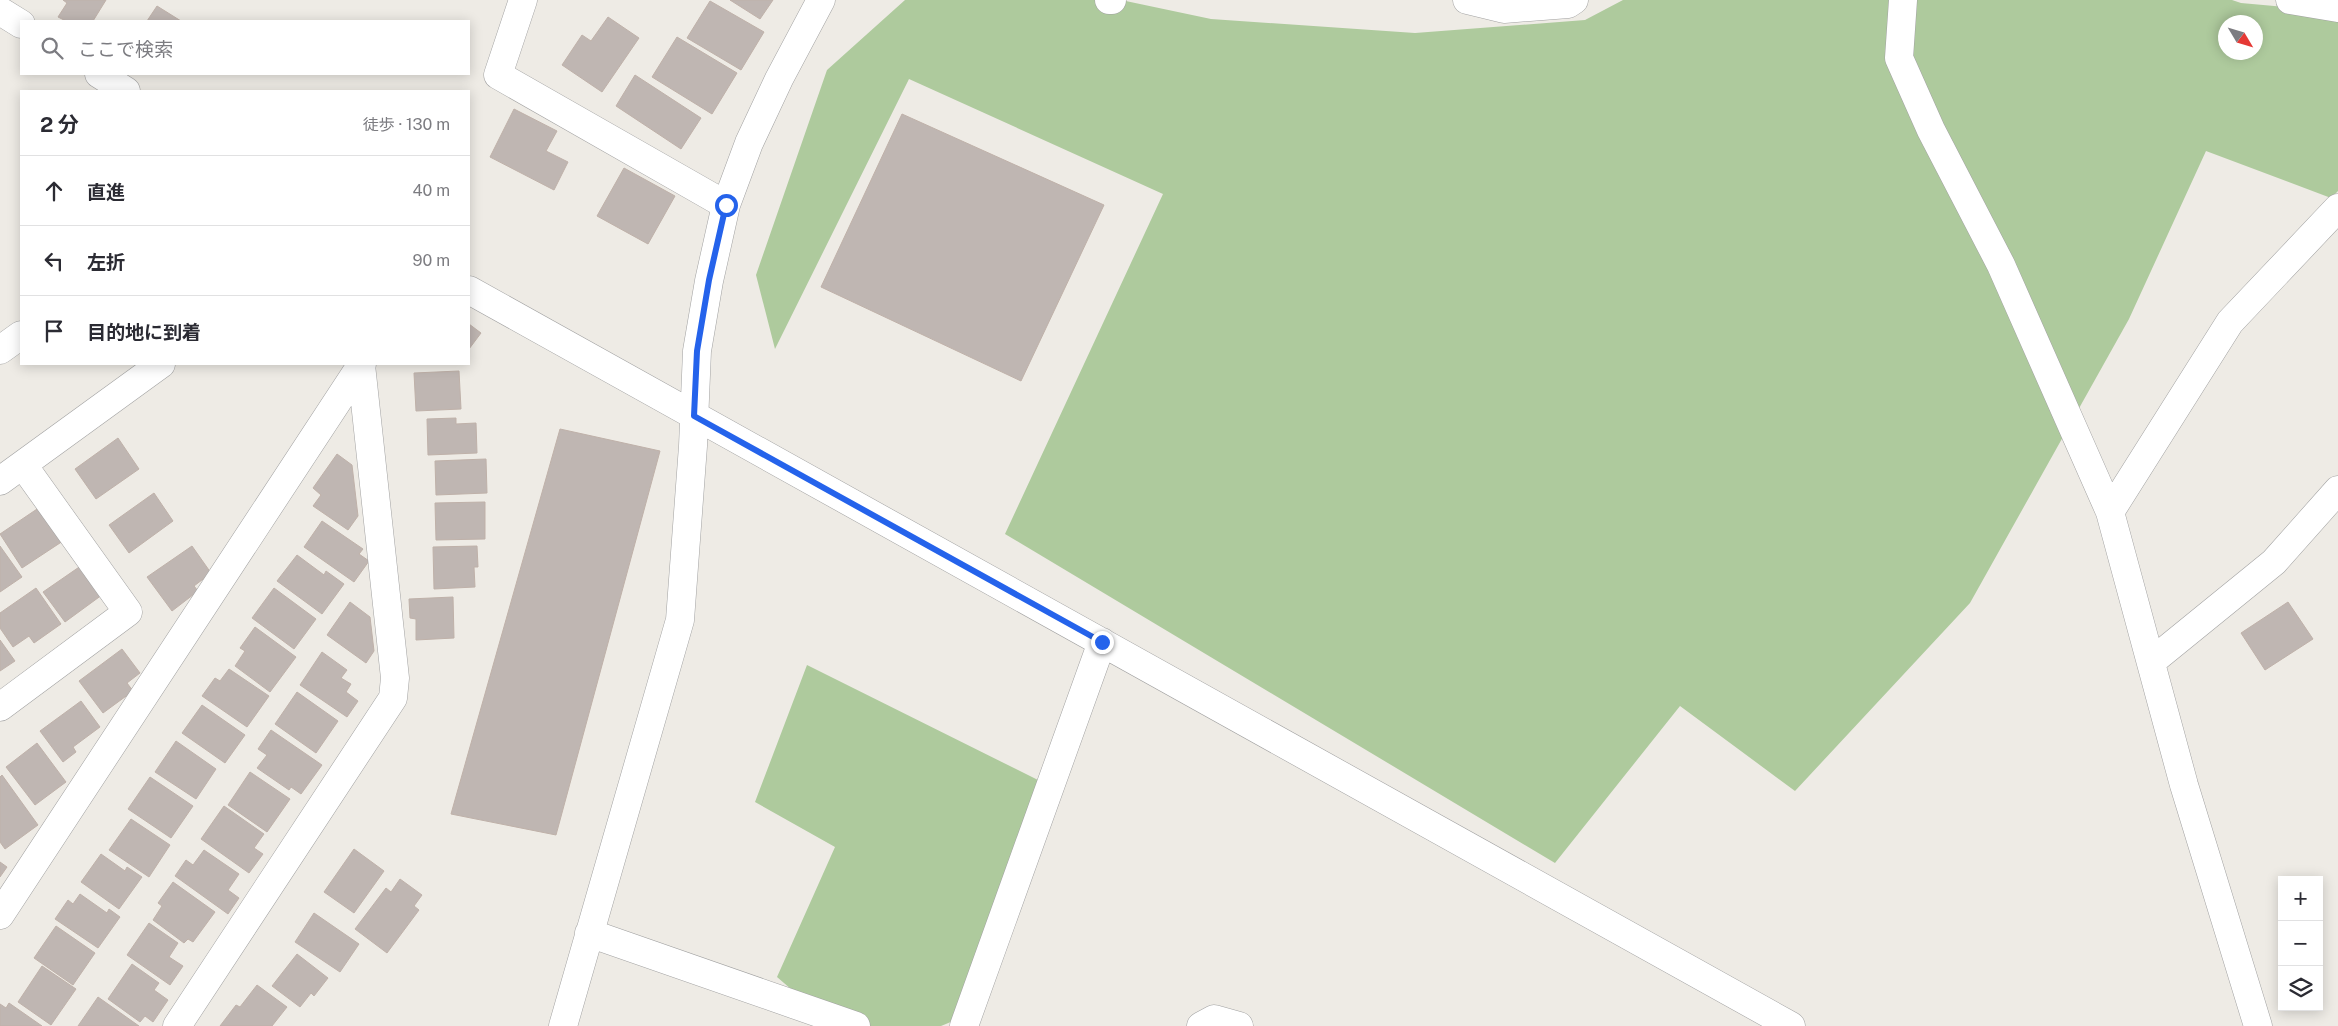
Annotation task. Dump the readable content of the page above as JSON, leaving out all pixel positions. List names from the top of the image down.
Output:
{
  "north": "bottom right",
  "page": {
    "search": "ここで検索",
    "heading": ["2 分", "徒歩 · 130 m"],
    "list": [
      ["直進", "40 m"],
      ["左折", "90 m"],
      "目的地に到着"
    ],
    "map_buttons": ["+", "−"]
  }
}
